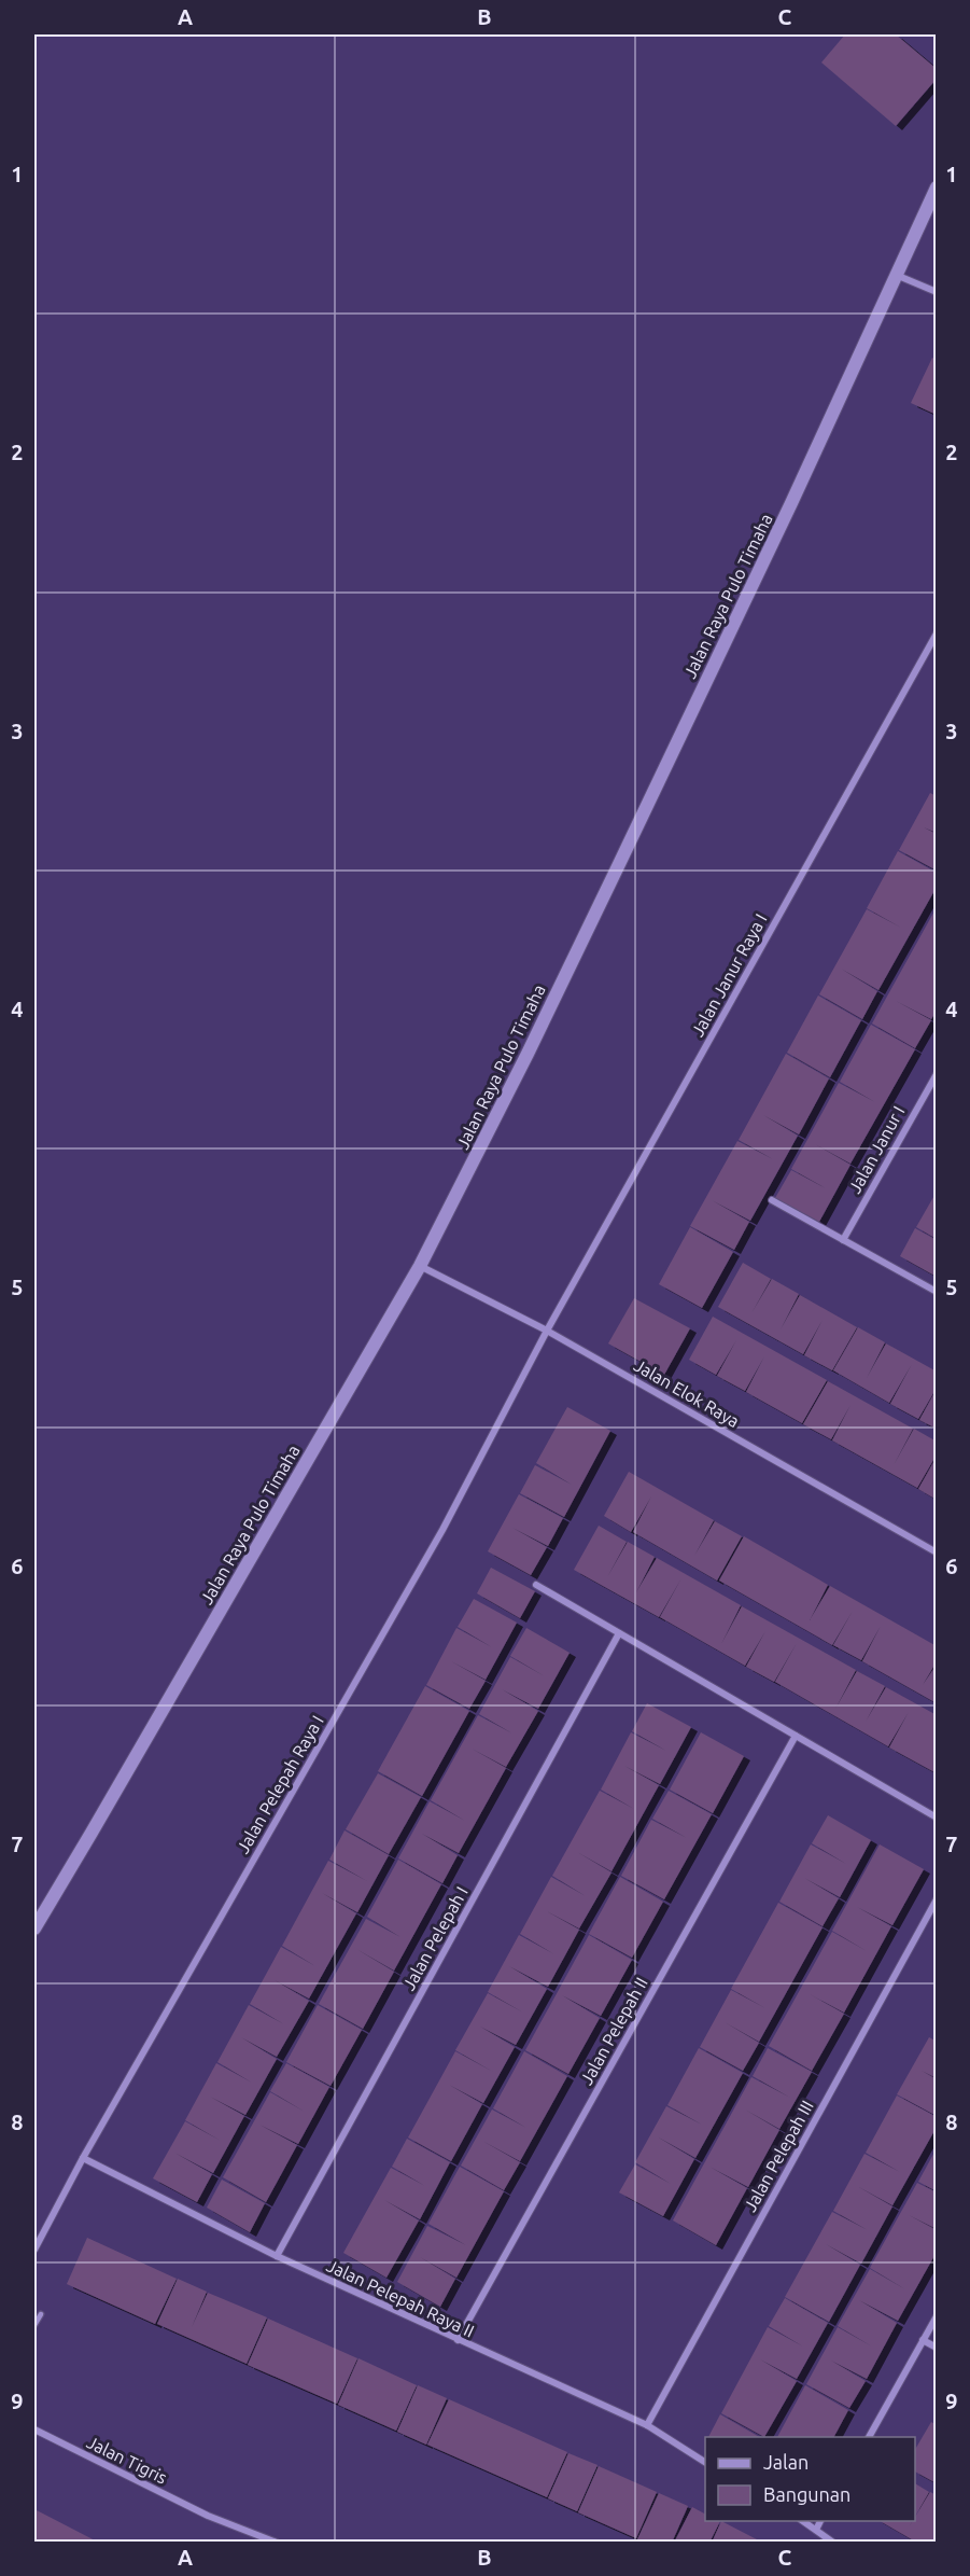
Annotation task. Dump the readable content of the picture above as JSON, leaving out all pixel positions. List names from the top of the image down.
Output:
{
  "streets": {
    "street": [
      "Jalan Raya Pulo Timaha",
      "Jalan Janur Raya I",
      "Jalan Janur I",
      "Jalan Elok Raya",
      "Jalan Pelepah Raya I",
      "Jalan Pelepah I",
      "Jalan Pelepah II",
      "Jalan Pelepah III",
      "Jalan Pelepah Raya II",
      "Jalan Tigris"
    ]
  },
  "crossings": [
    ["Jalan Raya Pulo Timaha", "Jalan Elok Raya"],
    ["Jalan Janur Raya I", "Jalan Elok Raya"],
    ["Jalan Janur Raya I", "Jalan Pelepah Raya I"],
    ["Jalan Elok Raya", "Jalan Pelepah Raya I"],
    ["Jalan Pelepah Raya I", "Jalan Pelepah Raya II"],
    ["Jalan Pelepah I", "Jalan Pelepah Raya II"],
    ["Jalan Pelepah II", "Jalan Pelepah Raya II"],
    ["Jalan Pelepah III", "Jalan Pelepah Raya II"]
  ],
  "legend": ["Jalan", "Bangunan"],
  "grid": {
    "columns": ["A", "B", "C"],
    "rows": [
      "1",
      "2",
      "3",
      "4",
      "5",
      "6",
      "7",
      "8",
      "9"
    ]
  }
}
